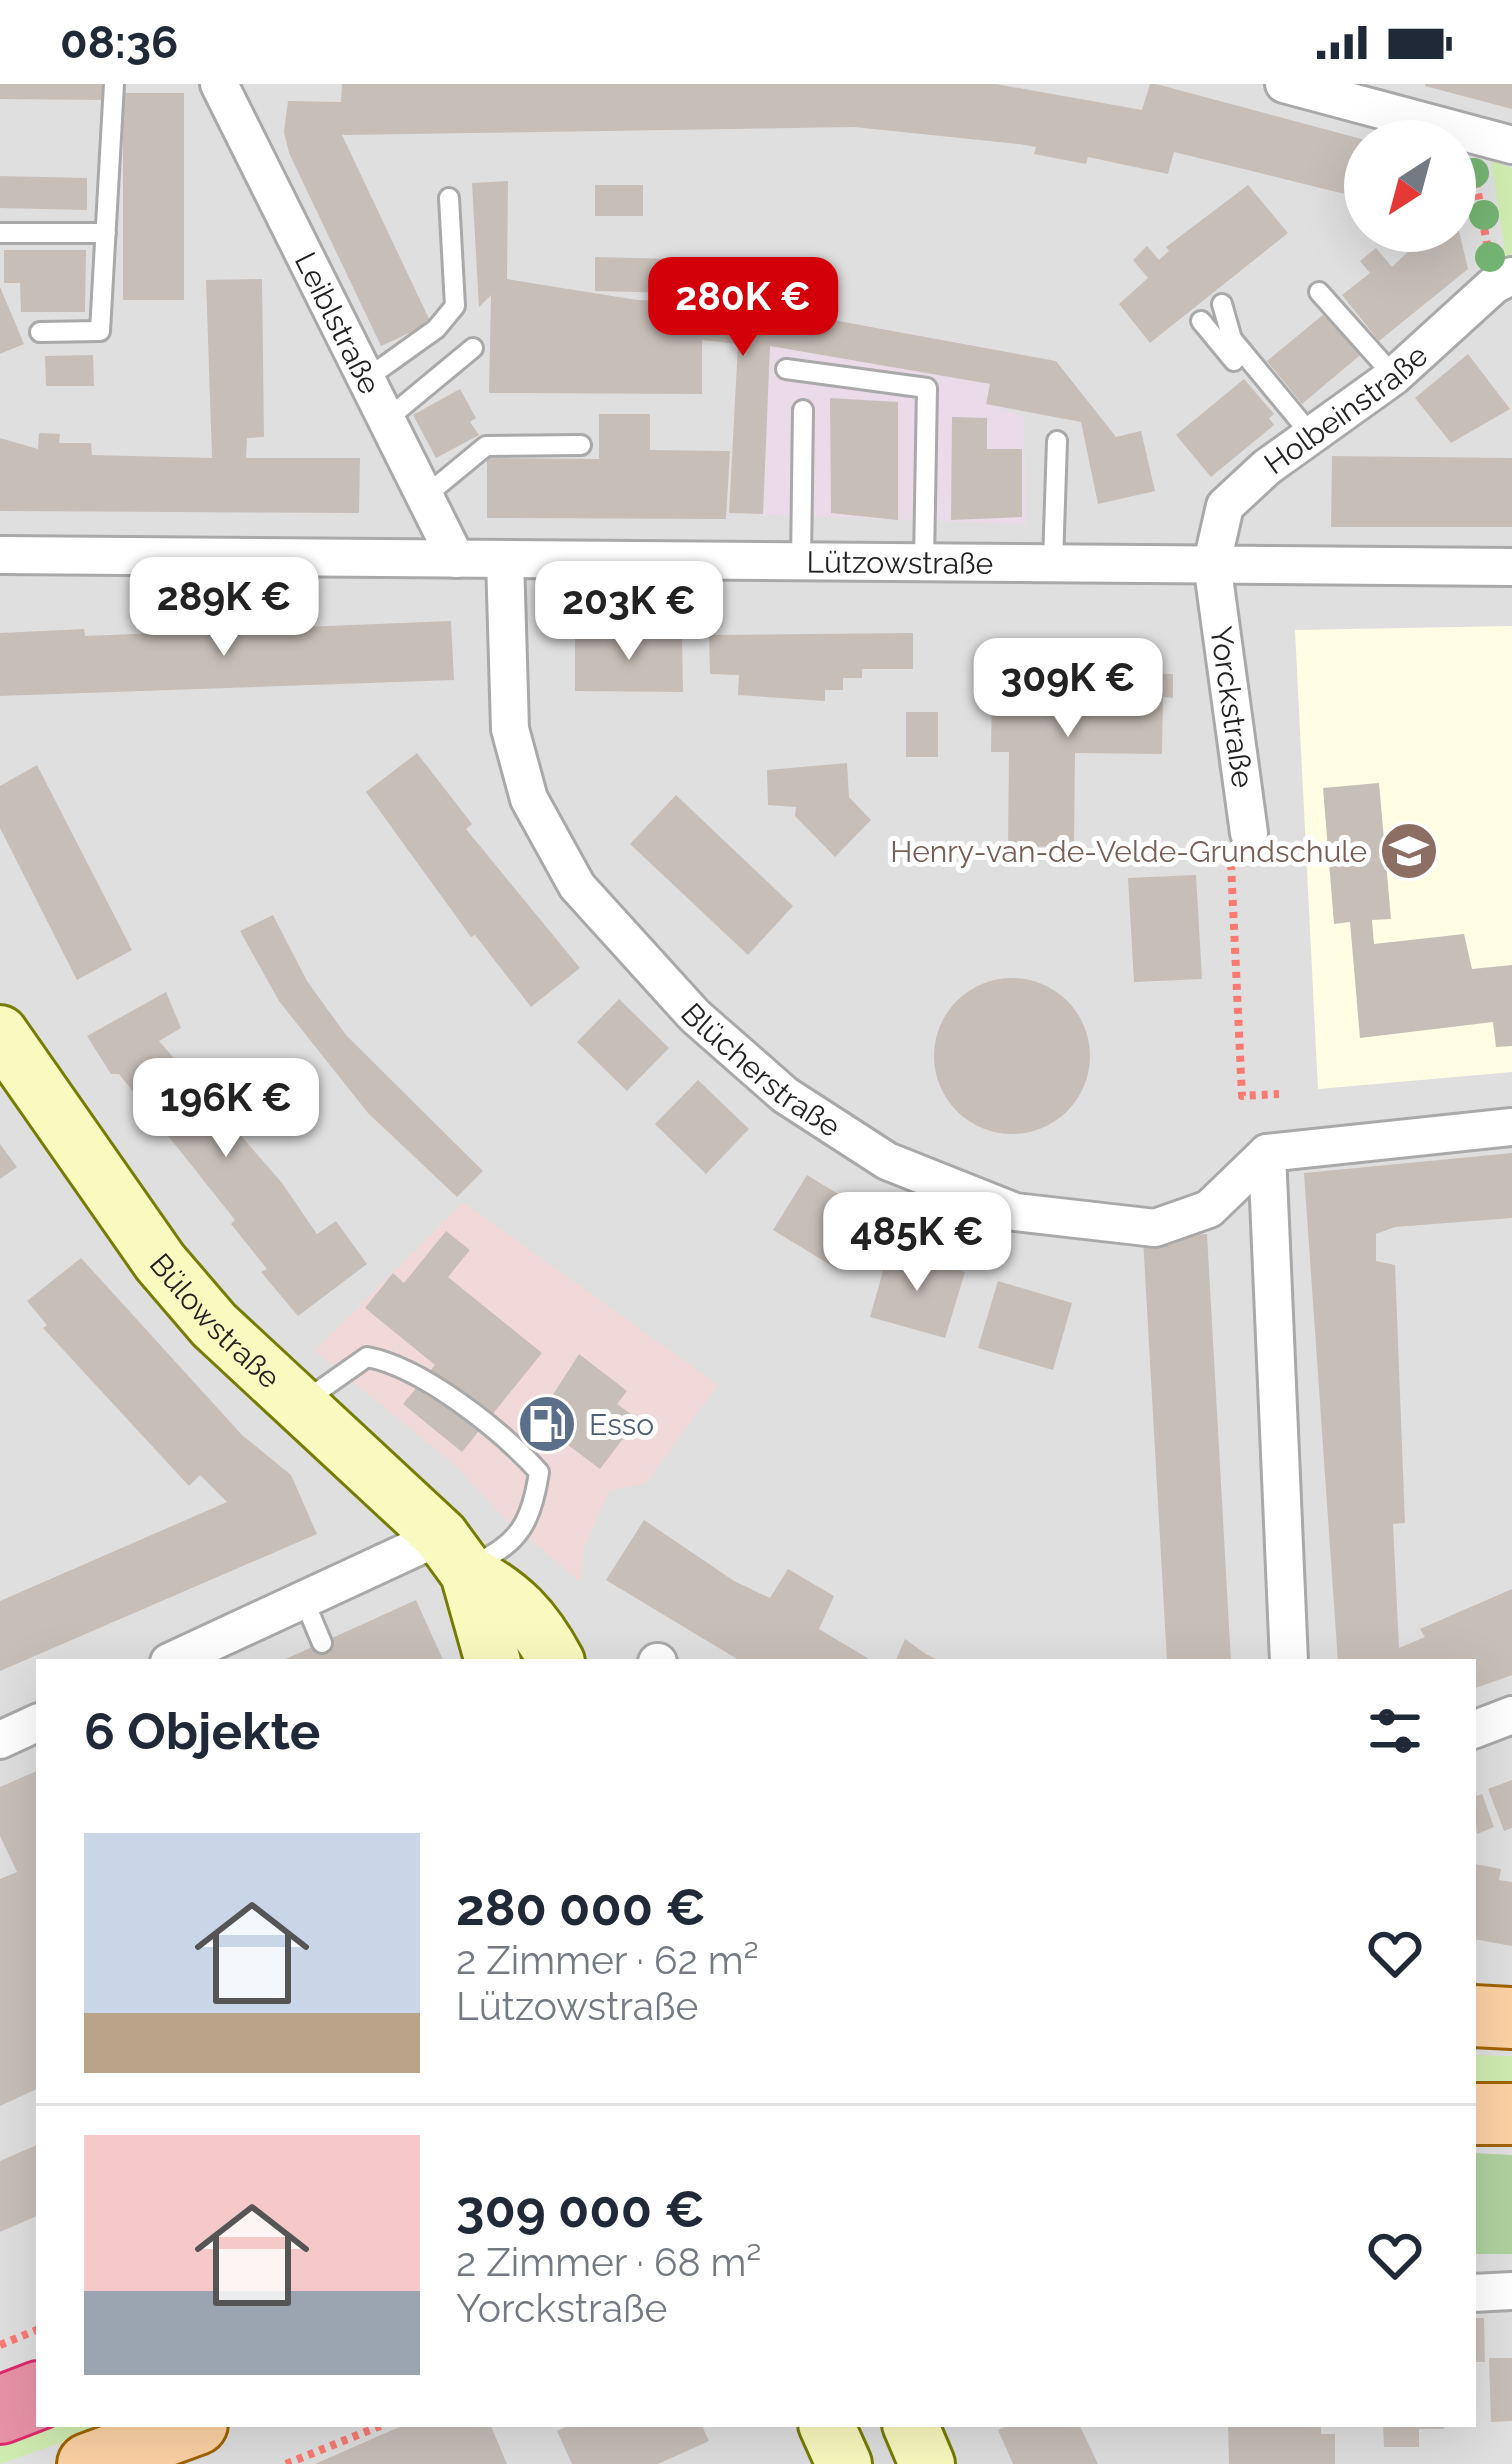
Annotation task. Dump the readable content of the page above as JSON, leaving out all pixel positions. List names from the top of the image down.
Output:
{
  "streets": {
    "main road": ["Bülowstraße"],
    "street": [
      "Leiblstraße",
      "Holbeinstraße",
      "Lützowstraße",
      "Yorckstraße",
      "Blücherstraße"
    ]
  },
  "crossings": [
    ["Leiblstraße", "Lützowstraße"],
    ["Holbeinstraße", "Lützowstraße"],
    ["Holbeinstraße", "Yorckstraße"],
    ["Lützowstraße", "Yorckstraße"],
    ["Lützowstraße", "Blücherstraße"]
  ],
  "places": {
    "school or university": ["Henry-van-de-Velde-Grundschule"],
    "fuel station": ["Esso"]
  },
  "north": "bottom left",
  "page": {
    "status": "08:36",
    "price": [
      "280K €",
      "289K €",
      "203K €",
      "309K €",
      "196K €",
      "485K €"
    ],
    "heading": "6 Objekte",
    "list": [
      {
        "name": "280 000 €",
        "note": "2 Zimmer · 62 m² · Lützowstraße"
      },
      {
        "name": "309 000 €",
        "note": "2 Zimmer · 68 m² · Yorckstraße"
      }
    ]
  }
}
